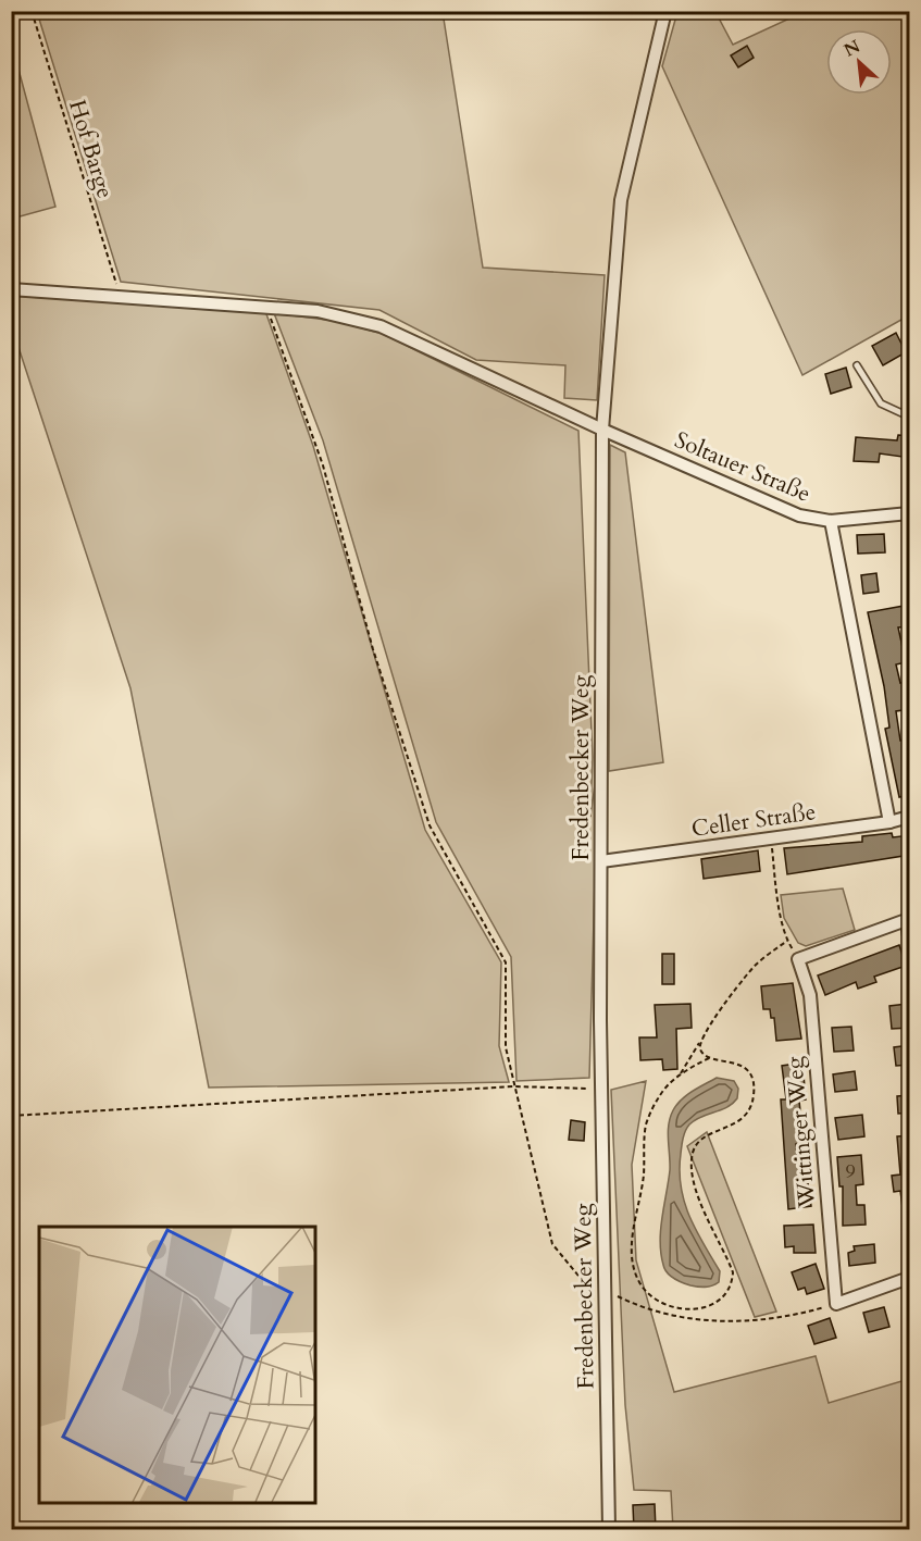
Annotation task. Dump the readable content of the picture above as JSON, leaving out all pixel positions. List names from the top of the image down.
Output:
{
  "streets": {
    "street": [
      "Soltauer Straße",
      "Fredenbecker Weg",
      "Celler Straße",
      "Wittinger Weg"
    ],
    "path": ["Hof Barge"]
  },
  "crossings": [
    ["Hof Barge", "Soltauer Straße"],
    ["Soltauer Straße", "Fredenbecker Weg"],
    ["Fredenbecker Weg", "Celler Straße"]
  ],
  "house_numbers": ["9"],
  "north": "top left"
}
